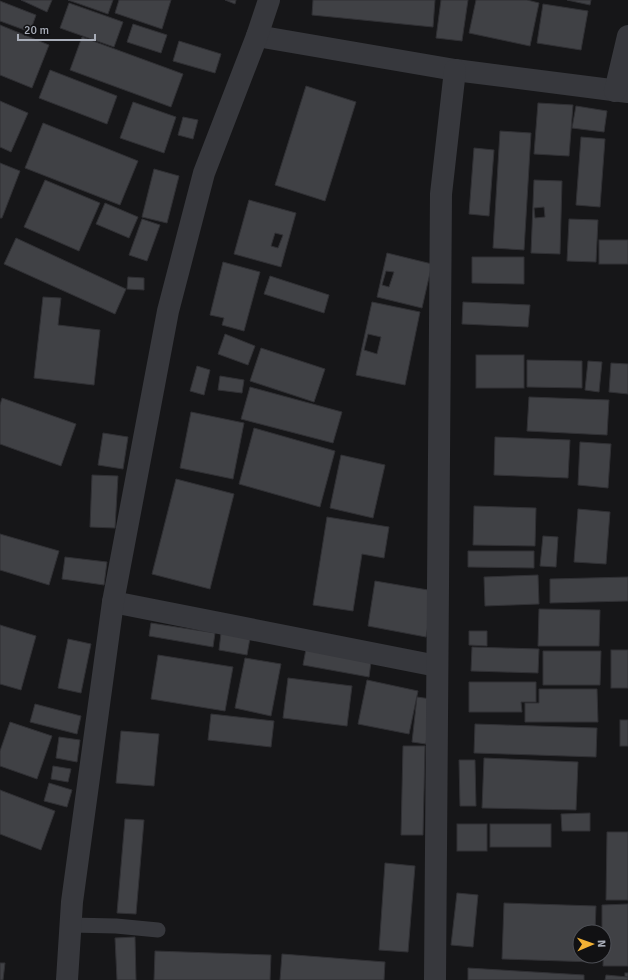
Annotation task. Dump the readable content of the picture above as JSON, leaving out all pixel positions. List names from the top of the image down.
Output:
{
  "scale_bar": "20 m",
  "north": "right"
}
